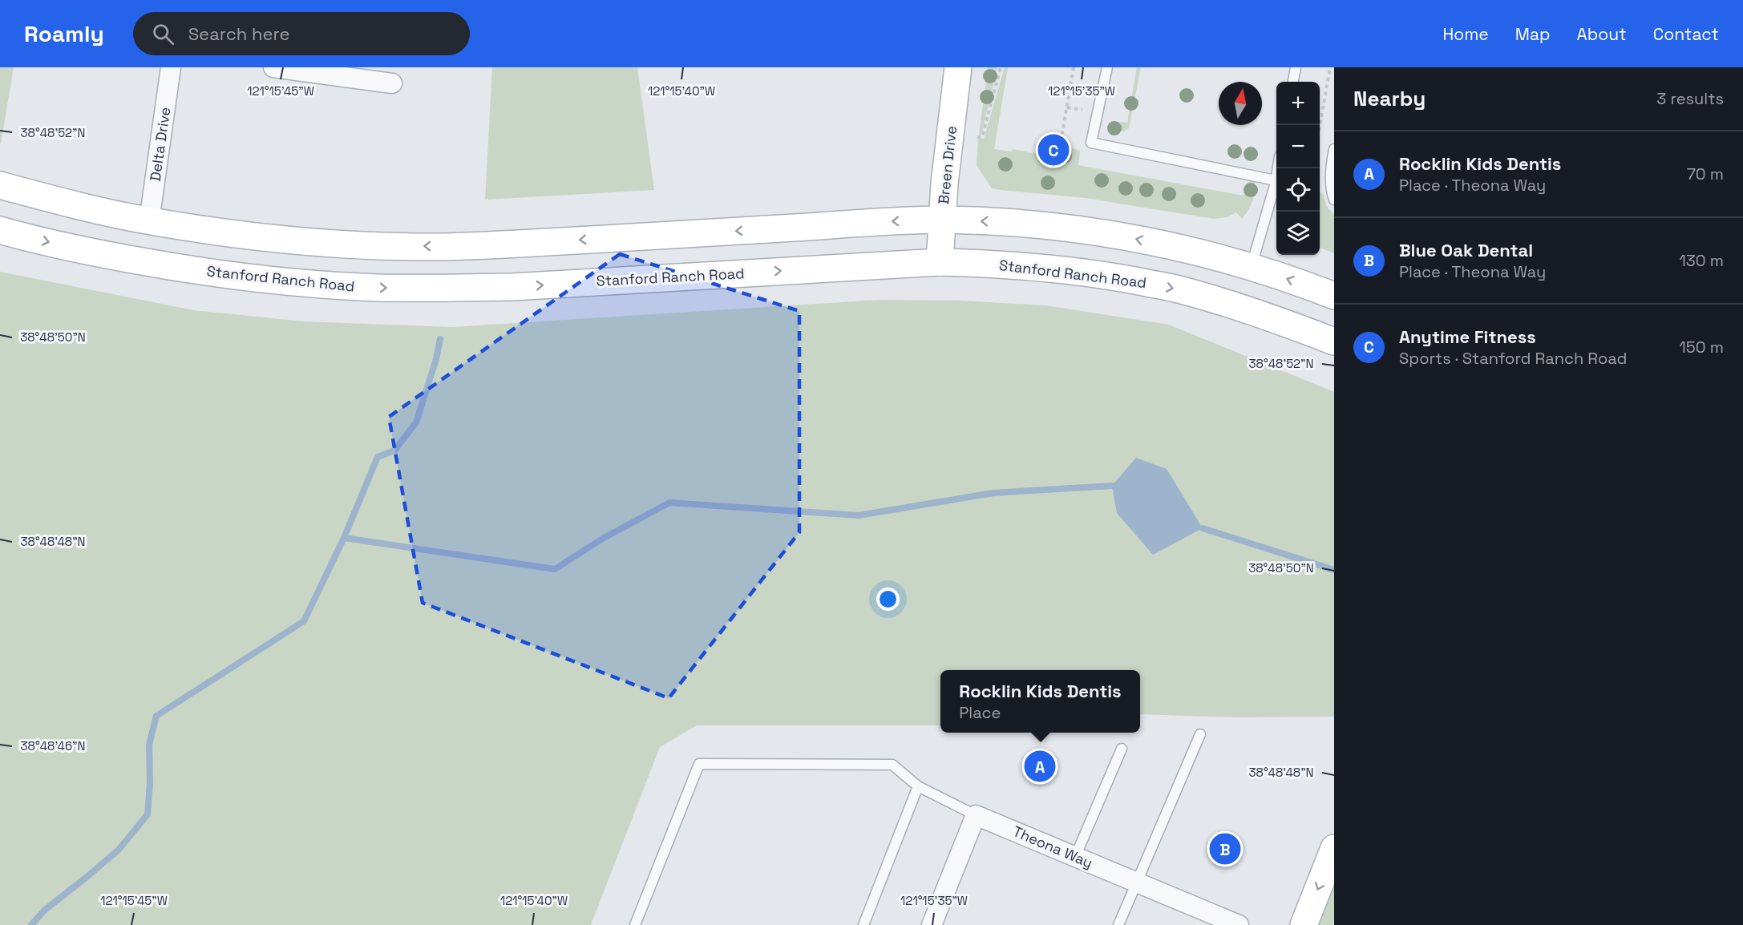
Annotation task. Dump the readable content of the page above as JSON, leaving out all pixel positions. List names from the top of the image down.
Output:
{
  "streets": {
    "main road": ["Breen Drive", "Stanford Ranch Road"],
    "street": ["Delta Drive", "Theona Way"]
  },
  "crossings": [
    ["Breen Drive", "Stanford Ranch Road"]
  ],
  "north": "top",
  "page": {
    "header": "Roamly",
    "search": "Search here",
    "nav": [
      "Home",
      "Map",
      "About",
      "Contact"
    ],
    "heading": ["Nearby", "3 results"],
    "map_buttons": ["+", "−"],
    "list": [
      {
        "mark": "A",
        "name": "Rocklin Kids Dentis",
        "note": "Place · Theona Way",
        "value": "70 m"
      },
      {
        "mark": "B",
        "name": "Blue Oak Dental",
        "note": "Place · Theona Way",
        "value": "130 m"
      },
      {
        "mark": "C",
        "name": "Anytime Fitness",
        "note": "Sports · Stanford Ranch Road",
        "value": "150 m"
      }
    ],
    "pins": ["C", "A", "B"],
    "popup": ["Rocklin Kids Dentis", "Place"]
  },
  "coordinates": [
    "121°15'45\"W",
    "121°15'40\"W",
    "121°15'35\"W",
    "38°48'52\"N",
    "38°48'50\"N",
    "38°48'48\"N",
    "38°48'46\"N"
  ]
}
